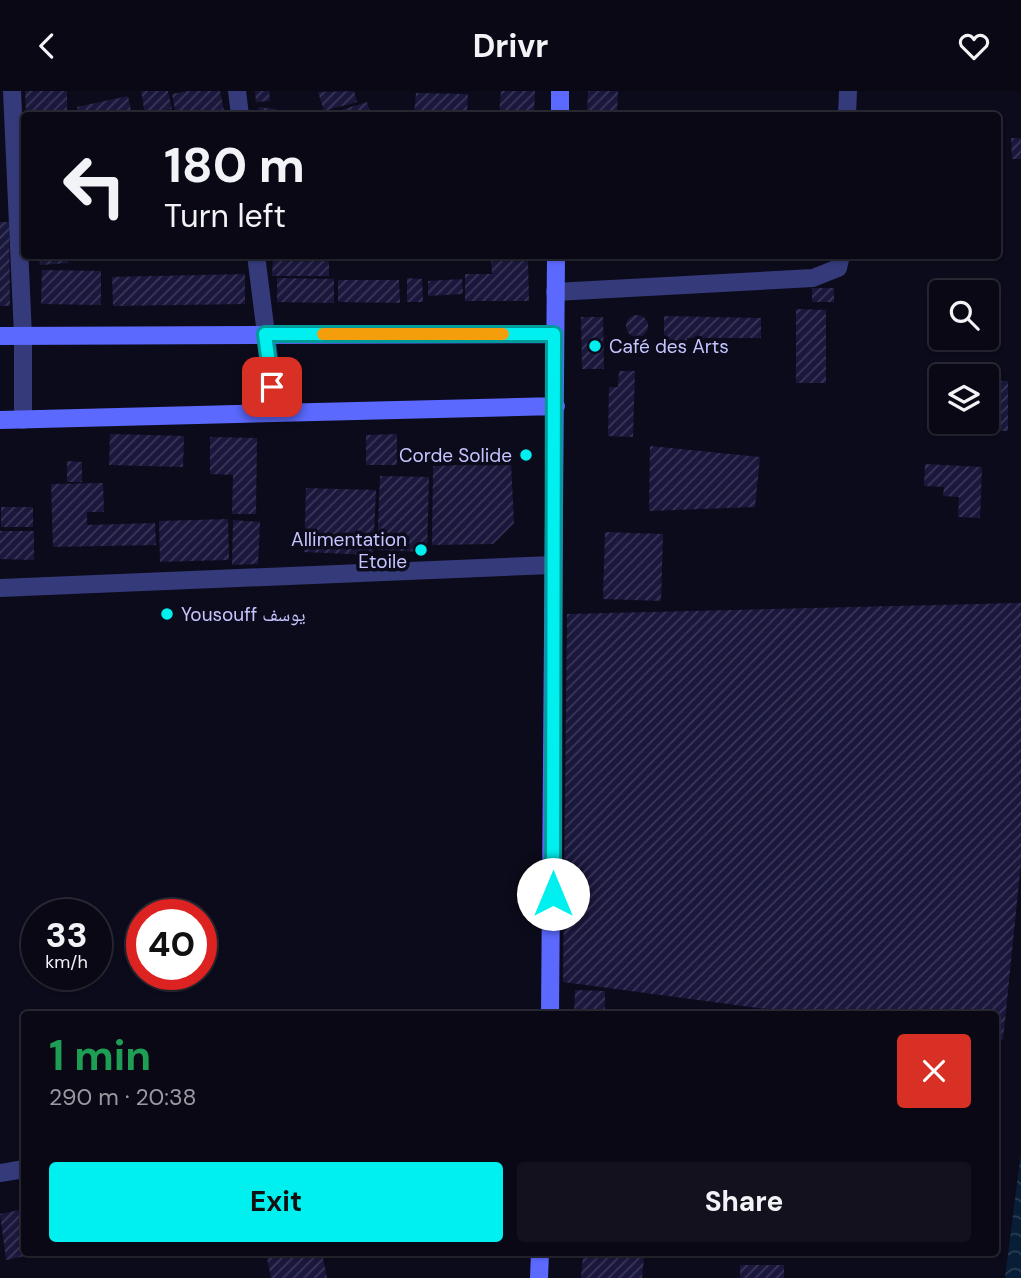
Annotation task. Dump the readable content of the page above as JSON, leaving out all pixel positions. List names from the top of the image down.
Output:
{
  "places": [
    "Café des Arts",
    "Corde Solide",
    "Allimentation Etoile",
    "Yousouff يوسف"
  ],
  "page": {
    "header": "Drivr",
    "turn": ["180 m", "Turn left"],
    "speed": "33 km/h",
    "limit": "40",
    "heading": ["1 min", "290 m · 20:38"],
    "buttons": ["Exit", "Share"]
  }
}
